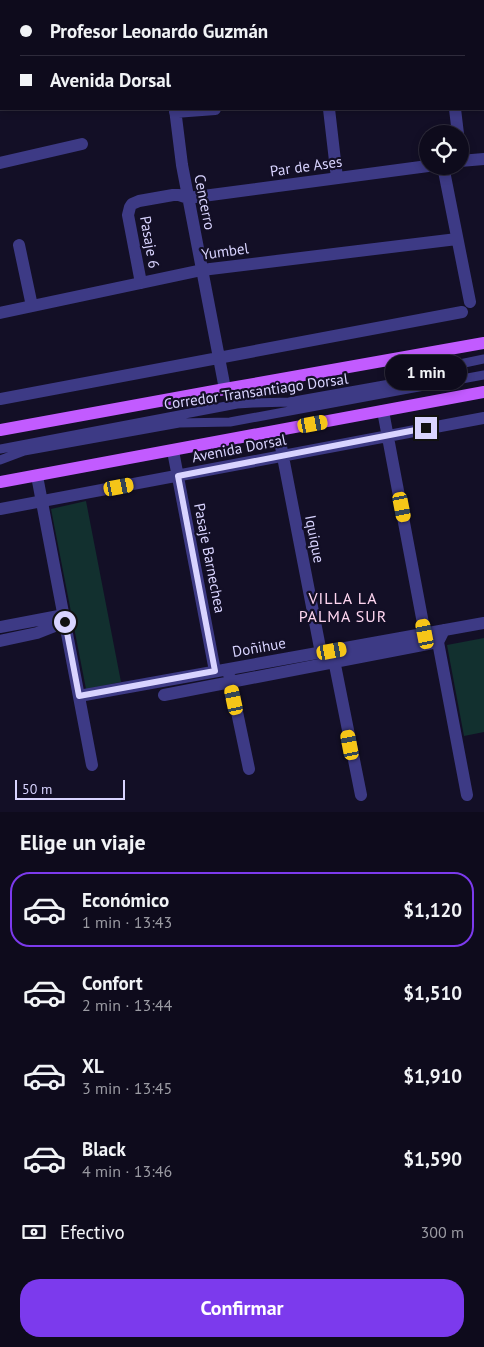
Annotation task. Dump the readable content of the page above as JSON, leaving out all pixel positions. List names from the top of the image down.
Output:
{
  "streets": {
    "main road": ["Avenida Dorsal"],
    "street": [
      "Par de Ases",
      "Cencerro",
      "Pasaje 6",
      "Yumbel",
      "Iquique",
      "Pasaje Barnechea",
      "Doñihue"
    ],
    "lane": ["Corredor Transantiago Dorsal"]
  },
  "crossings": [
    ["Par de Ases", "Cencerro"],
    ["Par de Ases", "Pasaje 6"],
    ["Cencerro", "Yumbel"],
    ["Pasaje 6", "Yumbel"],
    ["Avenida Dorsal", "Iquique"],
    ["Avenida Dorsal", "Pasaje Barnechea"],
    ["Iquique", "Doñihue"],
    ["Pasaje Barnechea", "Doñihue"]
  ],
  "districts": ["VILLA LA PALMA SUR"],
  "scale_bar": "50 m",
  "page": {
    "banner": ["Profesor Leonardo Guzmán", "Avenida Dorsal"],
    "bubble": "1 min",
    "scale": "50 m",
    "heading": "Elige un viaje",
    "list": [
      {
        "name": "Económico",
        "note": "1 min · 13:43",
        "value": "$1,120"
      },
      {
        "name": "Confort",
        "note": "2 min · 13:44",
        "value": "$1,510"
      },
      {
        "name": "XL",
        "note": "3 min · 13:45",
        "value": "$1,910"
      },
      {
        "name": "Black",
        "note": "4 min · 13:46",
        "value": "$1,590"
      }
    ],
    "pay": ["Efectivo", "300 m"],
    "buttons": "Confirmar"
  }
}
